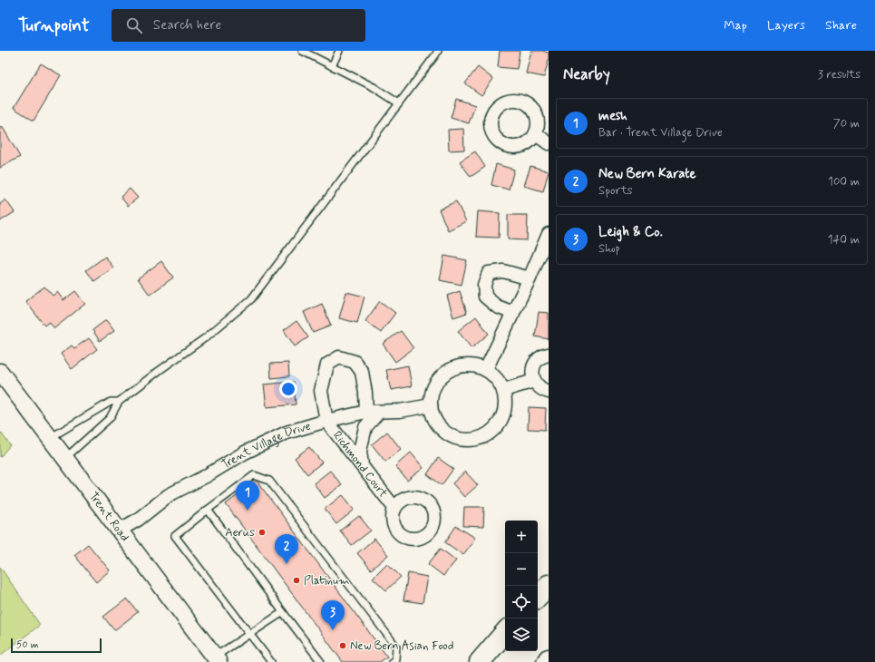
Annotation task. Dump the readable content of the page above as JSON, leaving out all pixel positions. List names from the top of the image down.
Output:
{
  "streets": {
    "street": ["Trent Village Drive", "Richmond Court", "Trent Road"]
  },
  "crossings": [
    ["Trent Village Drive", "Richmond Court"],
    ["Trent Village Drive", "Trent Road"]
  ],
  "places": ["Aerus", "Platinum", "New Bern Asian Food"],
  "scale_bar": "50 m",
  "page": {
    "header": "Turnpoint",
    "search": "Search here",
    "nav": ["Map", "Layers", "Share"],
    "heading": ["Nearby", "3 results"],
    "list": [
      {
        "mark": "1",
        "name": "mesh",
        "note": "Bar · Trent Village Drive",
        "value": "70 m"
      },
      {
        "mark": "2",
        "name": "New Bern Karate",
        "note": "Sports",
        "value": "100 m"
      },
      {
        "mark": "3",
        "name": "Leigh & Co.",
        "note": "Shop",
        "value": "140 m"
      }
    ],
    "pins": ["1", "2", "3"],
    "map_buttons": ["+", "−"],
    "scale": "50 m"
  }
}
